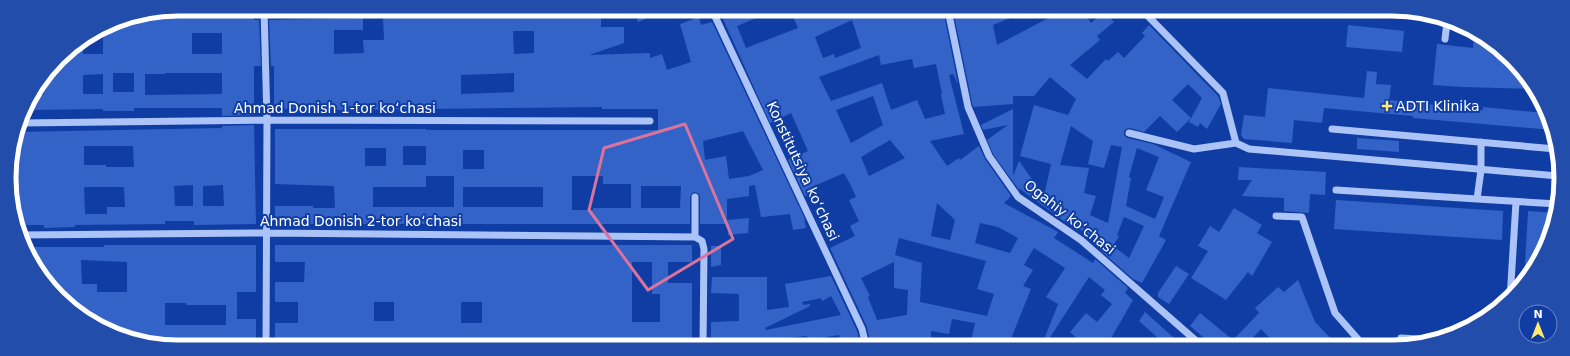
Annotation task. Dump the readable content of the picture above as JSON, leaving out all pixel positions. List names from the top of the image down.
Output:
{
  "streets": {
    "street": [
      "Ahmad Donish 1-tor koʻchasi",
      "Konstitutsiya koʻchasi",
      "Ogahiy koʻchasi",
      "Ahmad Donish 2-tor koʻchasi"
    ]
  },
  "places": {
    "health": ["ADTI Klinika"]
  },
  "north": "top"
}
